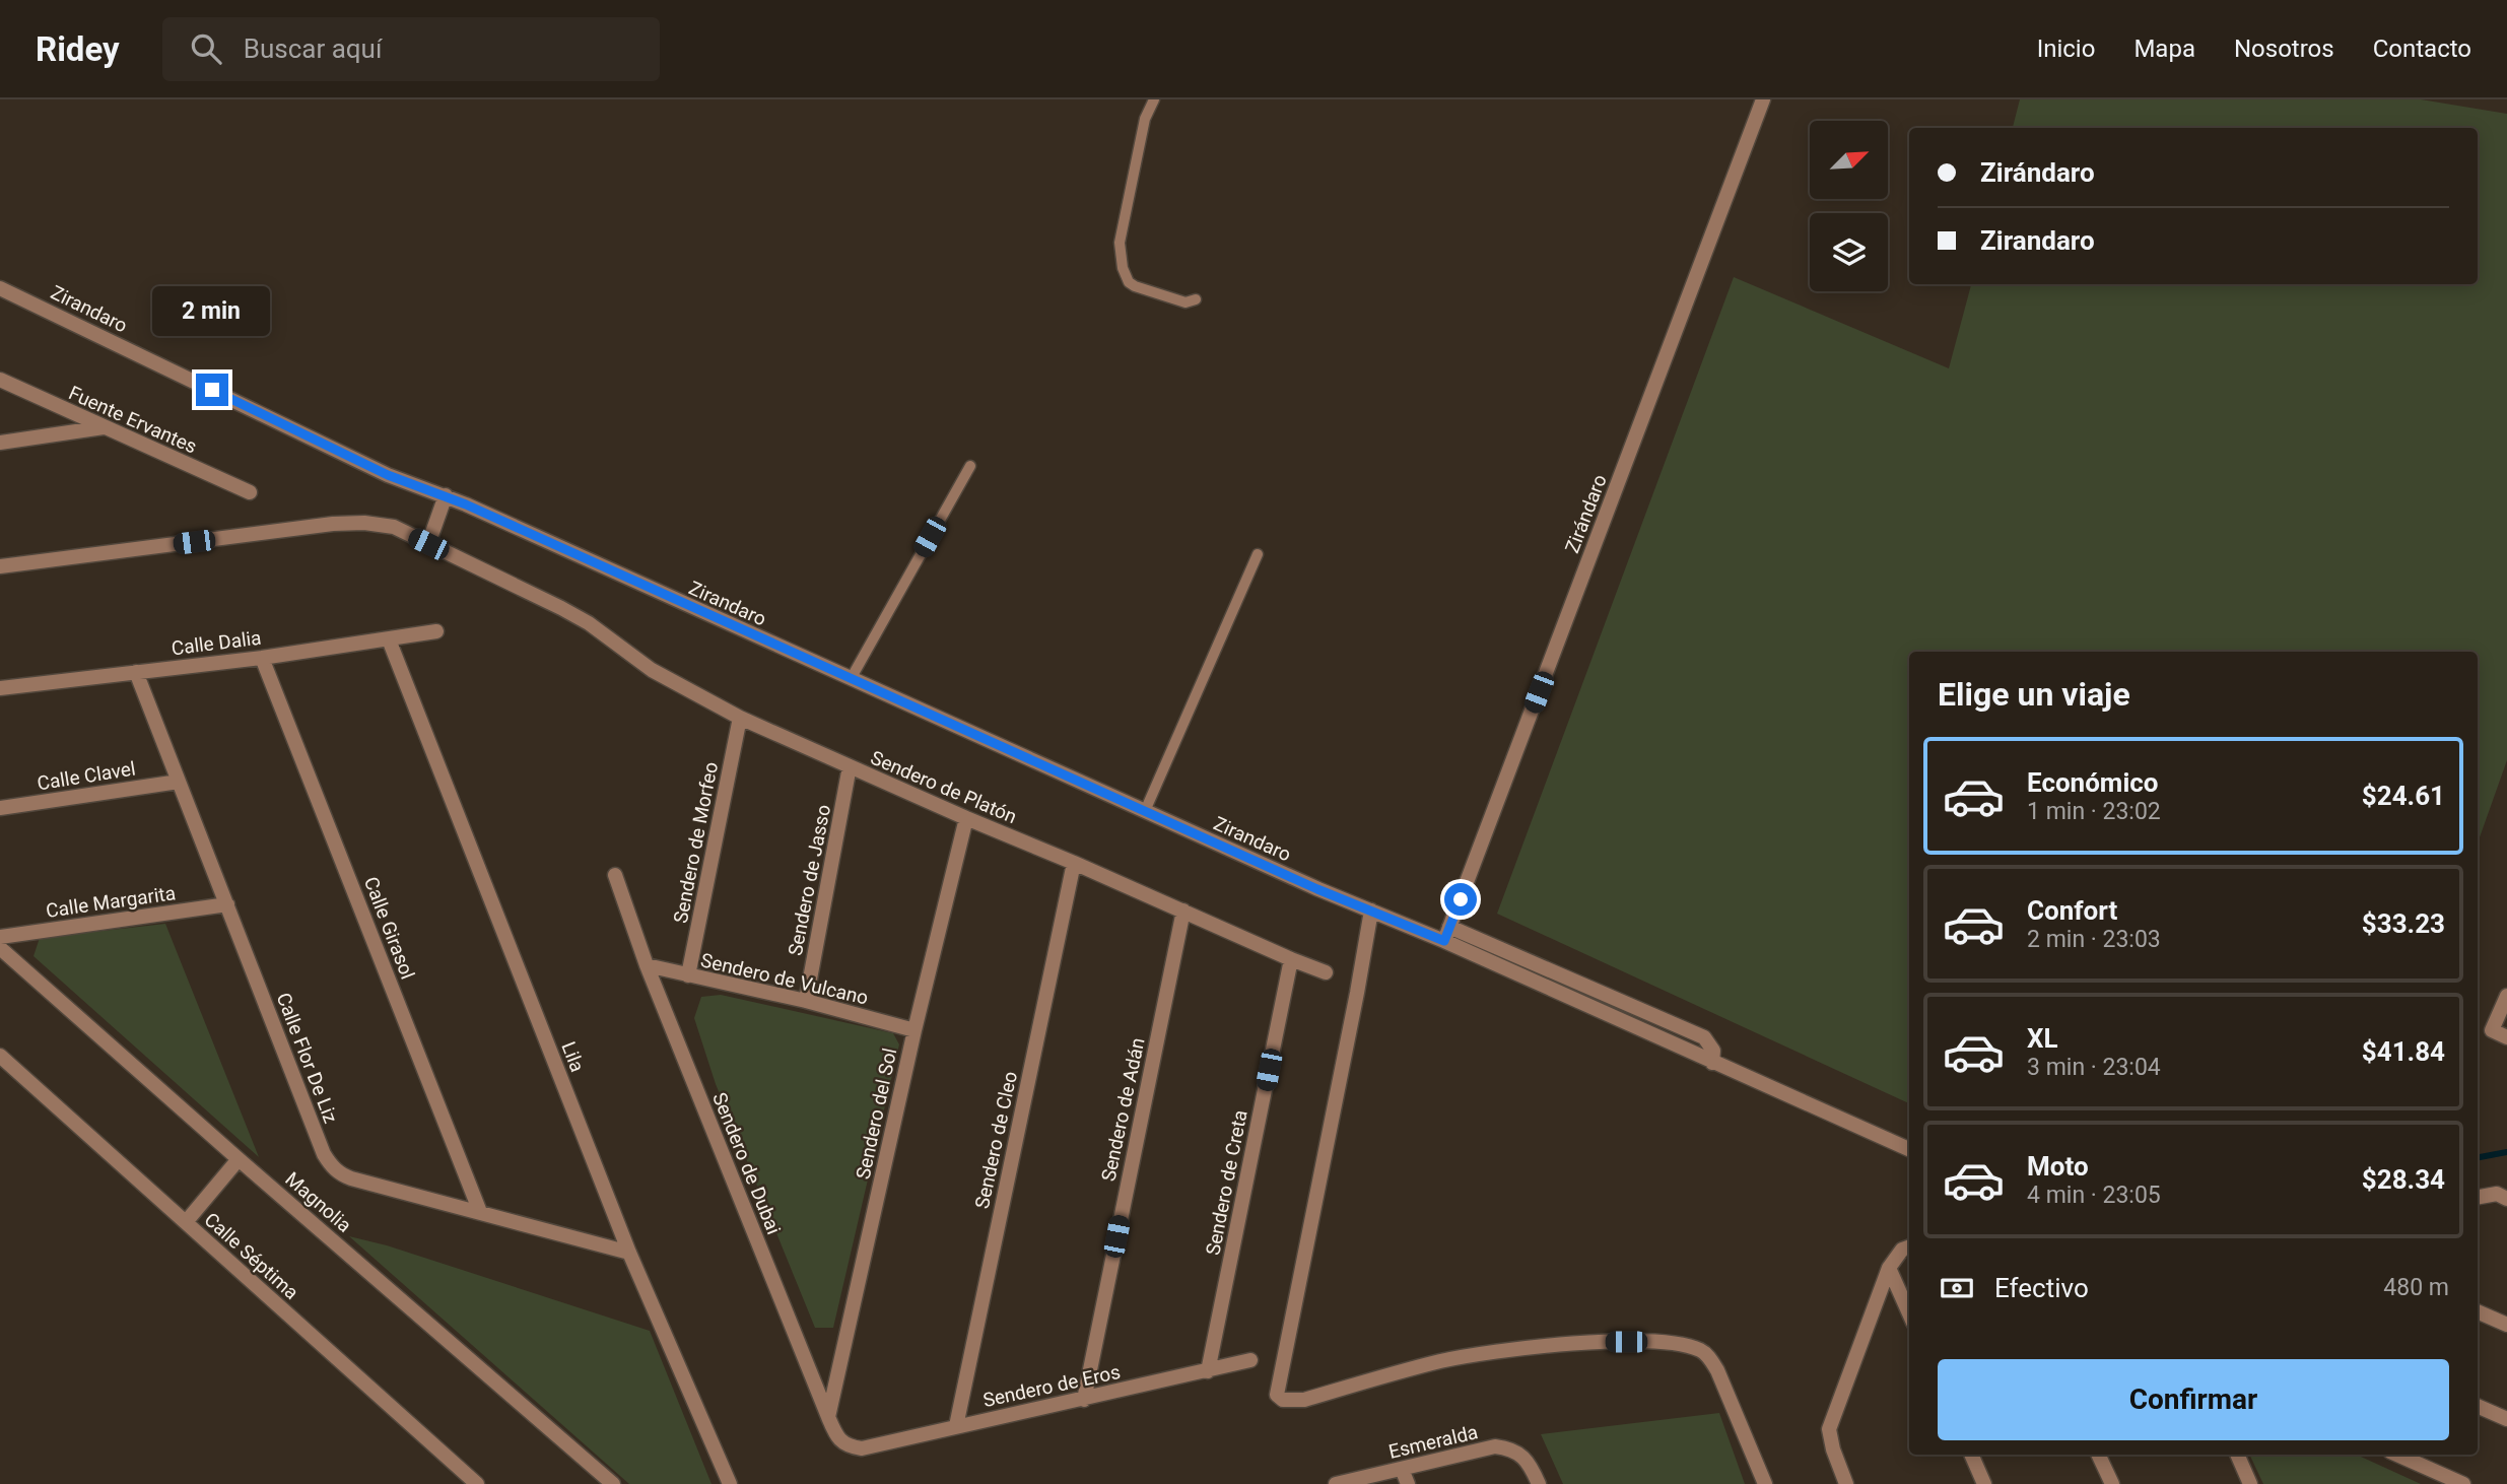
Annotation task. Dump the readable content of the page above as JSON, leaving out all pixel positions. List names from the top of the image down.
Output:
{
  "streets": {
    "street": [
      "Zirandaro",
      "Fuente Ervantes",
      "Zirándaro",
      "Calle Dalia",
      "Calle Clavel",
      "Sendero de Platón",
      "Sendero de Morfeo",
      "Sendero de Jasso",
      "Calle Margarita",
      "Calle Girasol",
      "Sendero de Vulcano",
      "Lila",
      "Calle Flor De Liz",
      "Sendero de Adán",
      "Sendero del Sol",
      "Sendero de Cleo",
      "Sendero de Dubai",
      "Sendero de Creta",
      "Magnolia",
      "Calle Séptima",
      "Sendero de Eros",
      "Esmeralda"
    ]
  },
  "crossings": [
    ["Zirandaro", "Zirándaro"],
    ["Calle Dalia", "Calle Girasol"],
    ["Calle Dalia", "Lila"],
    ["Calle Dalia", "Calle Flor De Liz"],
    ["Calle Clavel", "Calle Flor De Liz"],
    ["Sendero de Platón", "Sendero de Morfeo"],
    ["Sendero de Platón", "Sendero de Jasso"],
    ["Sendero de Platón", "Sendero de Adán"],
    ["Sendero de Platón", "Sendero del Sol"],
    ["Sendero de Platón", "Sendero de Cleo"],
    ["Sendero de Platón", "Sendero de Creta"],
    ["Sendero de Morfeo", "Sendero de Vulcano"],
    ["Sendero de Jasso", "Sendero de Vulcano"],
    ["Calle Margarita", "Calle Flor De Liz"],
    ["Calle Girasol", "Calle Flor De Liz"],
    ["Sendero de Vulcano", "Sendero del Sol"],
    ["Sendero de Vulcano", "Sendero de Dubai"],
    ["Lila", "Calle Flor De Liz"],
    ["Sendero de Adán", "Sendero de Eros"],
    ["Sendero del Sol", "Sendero de Dubai"],
    ["Sendero de Cleo", "Sendero de Eros"],
    ["Sendero de Dubai", "Sendero de Eros"],
    ["Sendero de Creta", "Sendero de Eros"]
  ],
  "north": "top right",
  "page": {
    "header": "Ridey",
    "search": "Buscar aquí",
    "nav": [
      "Inicio",
      "Mapa",
      "Nosotros",
      "Contacto"
    ],
    "banner": ["Zirándaro", "Zirandaro"],
    "bubble": "2 min",
    "heading": "Elige un viaje",
    "list": [
      {
        "name": "Económico",
        "note": "1 min · 23:02",
        "value": "$24.61"
      },
      {
        "name": "Confort",
        "note": "2 min · 23:03",
        "value": "$33.23"
      },
      {
        "name": "XL",
        "note": "3 min · 23:04",
        "value": "$41.84"
      },
      {
        "name": "Moto",
        "note": "4 min · 23:05",
        "value": "$28.34"
      }
    ],
    "pay": ["Efectivo", "480 m"],
    "buttons": "Confirmar"
  }
}
